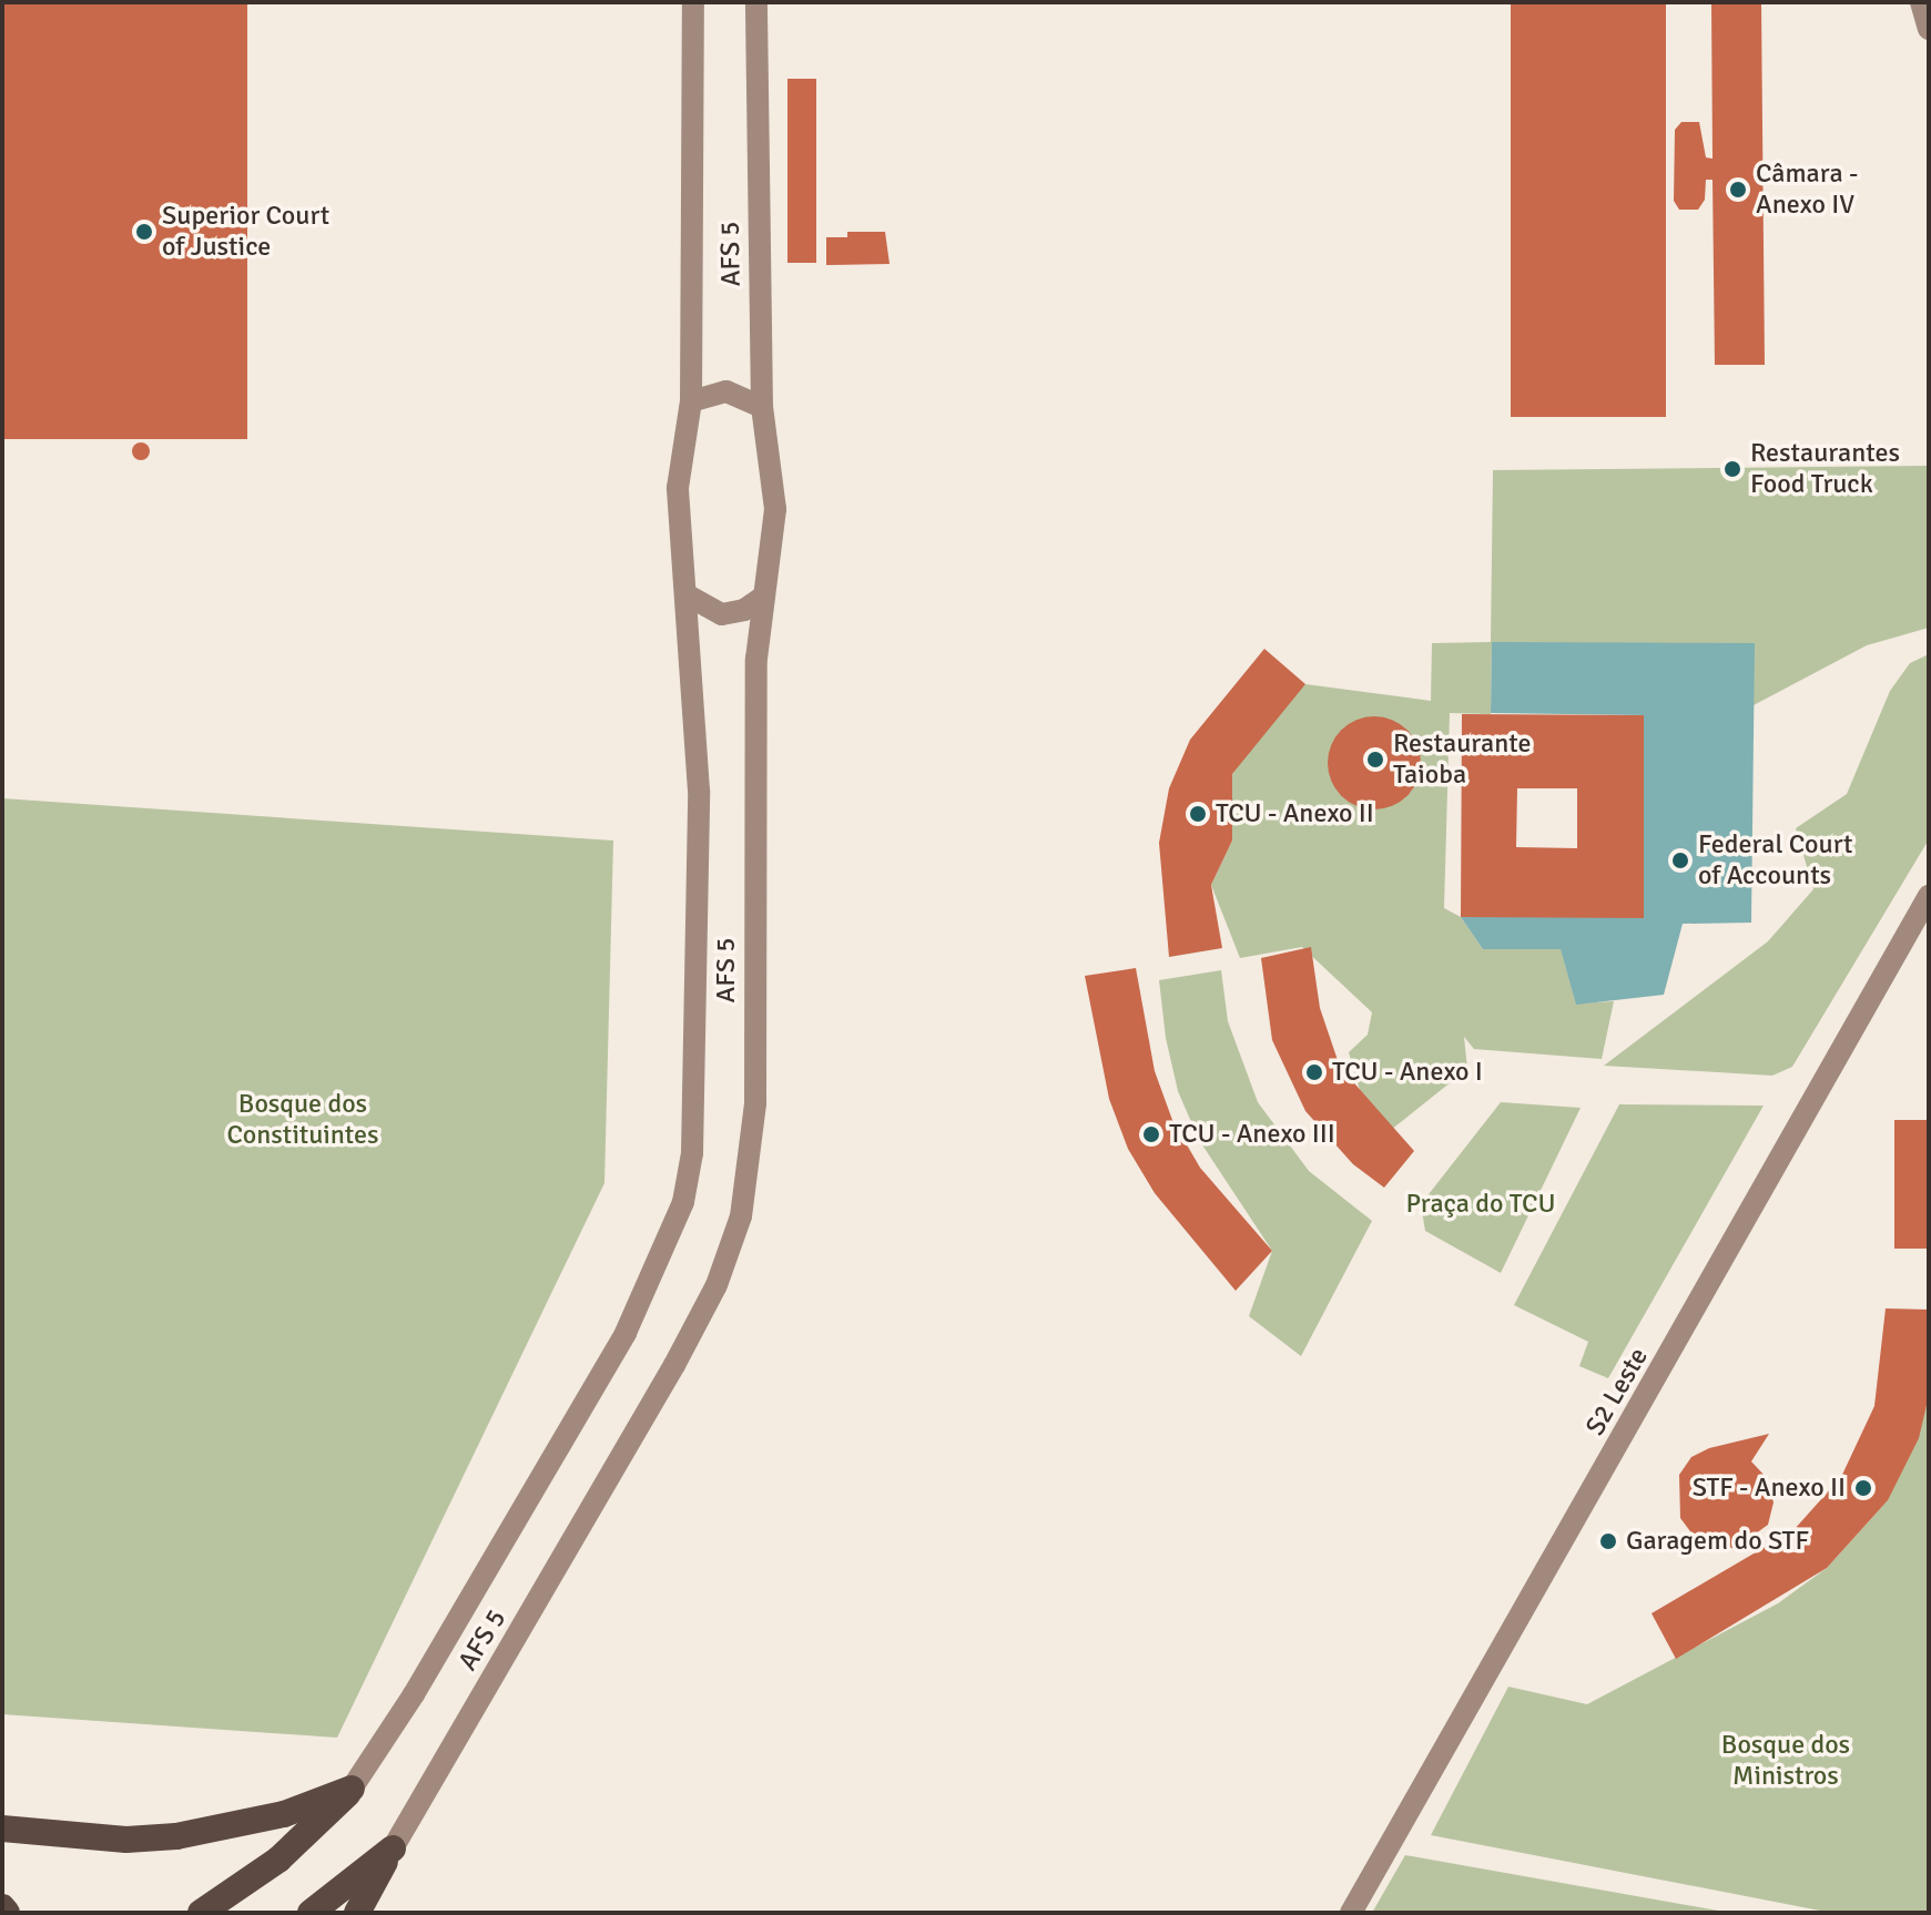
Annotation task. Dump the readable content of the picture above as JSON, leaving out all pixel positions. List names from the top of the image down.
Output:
{
  "streets": {
    "main road": ["AFS 5", "S2 Leste"]
  },
  "parks": ["Bosque dos Constituintes", "Praça do TCU", "Bosque dos Ministros"],
  "places": [
    "Câmara - Anexo IV",
    "Superior Court of Justice",
    "Restaurantes Food Truck",
    "Restaurante Taioba",
    "TCU - Anexo II",
    "Federal Court of Accounts",
    "TCU - Anexo I",
    "TCU - Anexo III",
    "STF - Anexo II",
    "Garagem do STF"
  ]
}
